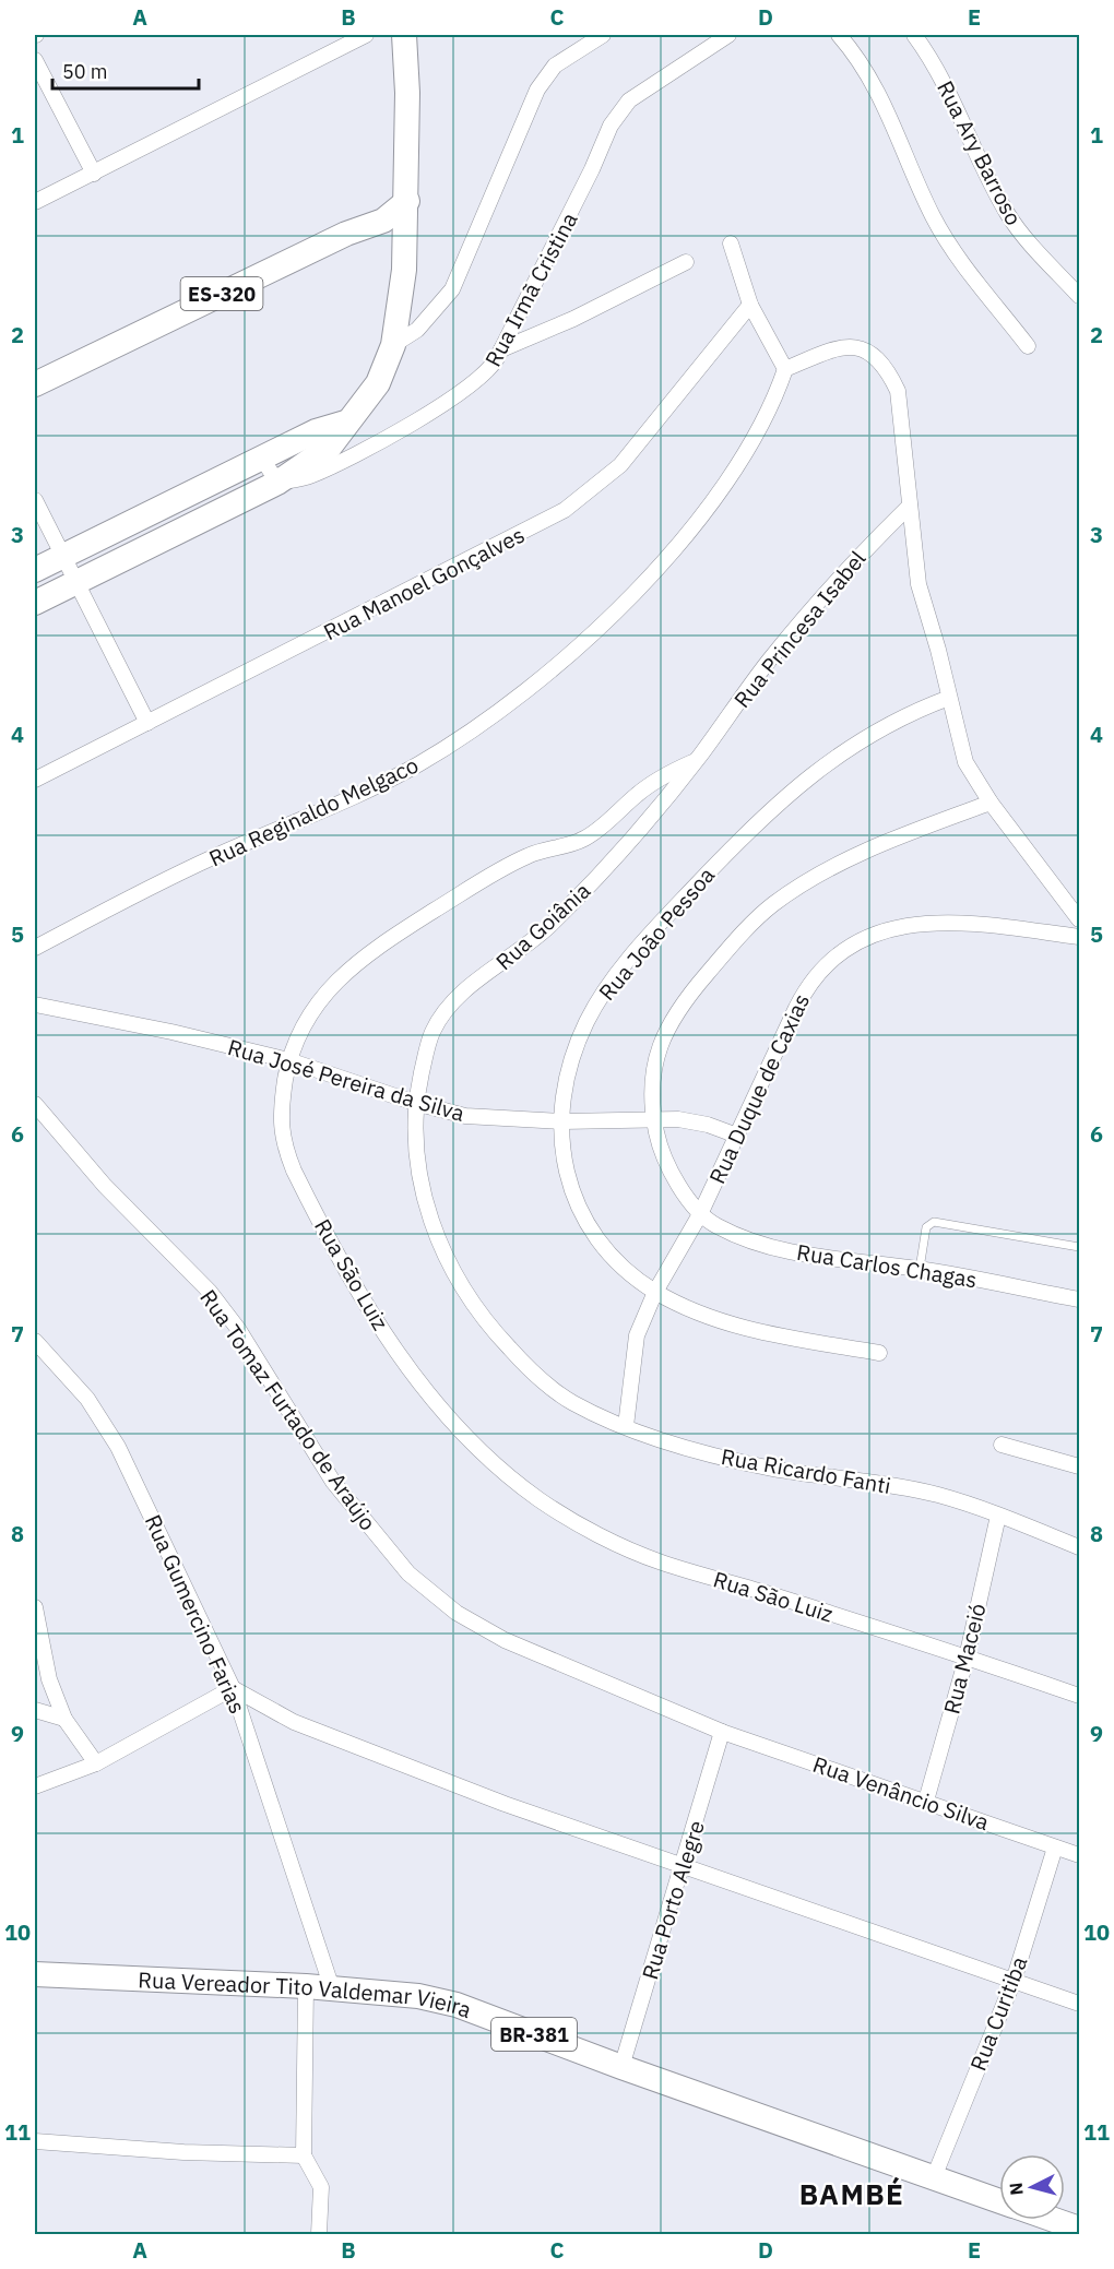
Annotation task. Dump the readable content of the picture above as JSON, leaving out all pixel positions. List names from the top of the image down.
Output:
{
  "streets": {
    "main road": ["ES-320", "Rua Vereador Tito Valdemar Vieira", "BR-381"],
    "street": [
      "Rua Ary Barroso",
      "Rua Irmã Cristina",
      "Rua Manoel Gonçalves",
      "Rua Princesa Isabel",
      "Rua Reginaldo Melgaco",
      "Rua Goiânia",
      "Rua João Pessoa",
      "Rua José Pereira da Silva",
      "Rua Duque de Caxias",
      "Rua Carlos Chagas",
      "Rua São Luiz",
      "Rua Tomaz Furtado de Araújo",
      "Rua Ricardo Fanti",
      "Rua Gumercino Farias",
      "Rua Maceió",
      "Rua Venâncio Silva",
      "Rua Porto Alegre",
      "Rua Curitiba"
    ]
  },
  "crossings": [
    ["Rua Princesa Isabel", "Rua Goiânia"],
    ["Rua Princesa Isabel", "Rua São Luiz"],
    ["Rua Goiânia", "Rua José Pereira da Silva"],
    ["Rua Goiânia", "Rua São Luiz"],
    ["Rua Goiânia", "Rua Ricardo Fanti"],
    ["Rua João Pessoa", "Rua José Pereira da Silva"],
    ["Rua João Pessoa", "Rua Duque de Caxias"],
    ["Rua José Pereira da Silva", "Rua Duque de Caxias"],
    ["Rua José Pereira da Silva", "Rua São Luiz"],
    ["Rua José Pereira da Silva", "Rua Ricardo Fanti"],
    ["Rua Duque de Caxias", "Rua Carlos Chagas"],
    ["Rua Duque de Caxias", "Rua Ricardo Fanti"],
    ["Rua São Luiz", "Rua Maceió"],
    ["Rua Tomaz Furtado de Araújo", "Rua Venâncio Silva"],
    ["Rua Tomaz Furtado de Araújo", "Rua Porto Alegre"],
    ["Rua Ricardo Fanti", "Rua Maceió"],
    ["Rua Gumercino Farias", "Rua Vereador Tito Valdemar Vieira"],
    ["Rua Maceió", "Rua Venâncio Silva"],
    ["Rua Venâncio Silva", "Rua Porto Alegre"],
    ["Rua Venâncio Silva", "Rua Curitiba"],
    ["Rua Porto Alegre", "Rua Vereador Tito Valdemar Vieira"],
    ["Rua Vereador Tito Valdemar Vieira", "Rua Curitiba"]
  ],
  "districts": ["BAMBÉ"],
  "scale_bar": "50 m",
  "north": "left",
  "grid": {
    "columns": [
      "A",
      "B",
      "C",
      "D",
      "E"
    ],
    "rows": [
      "1",
      "2",
      "3",
      "4",
      "5",
      "6",
      "7",
      "8",
      "9",
      "10",
      "11"
    ]
  }
}
